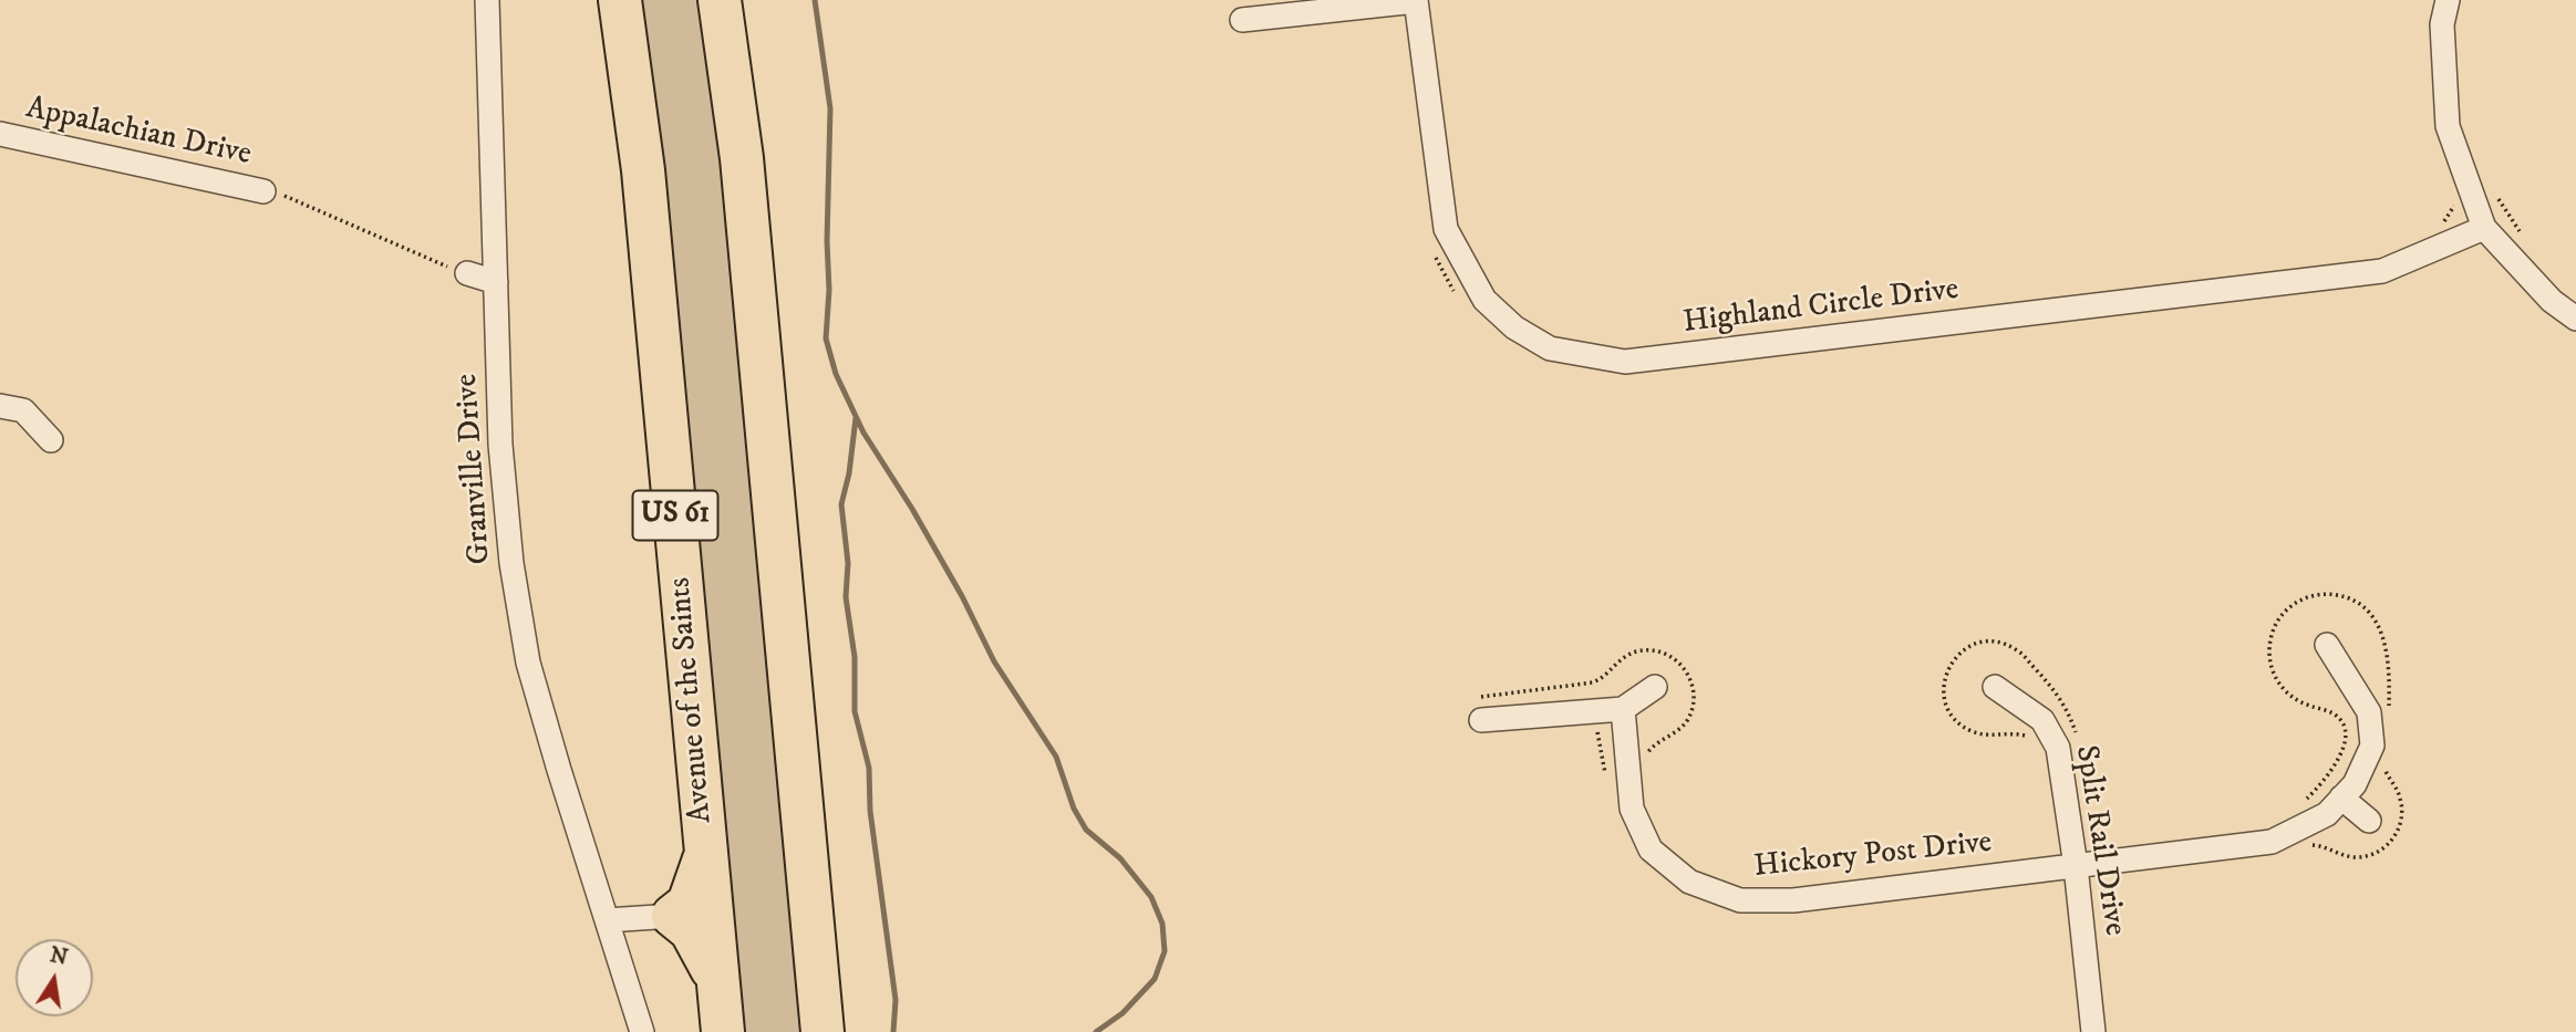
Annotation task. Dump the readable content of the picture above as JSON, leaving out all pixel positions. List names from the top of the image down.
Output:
{
  "streets": {
    "highway": ["US 61", "Avenue of the Saints"],
    "street": [
      "Appalachian Drive",
      "Highland Circle Drive",
      "Granville Drive",
      "Split Rail Drive",
      "Hickory Post Drive"
    ]
  },
  "crossings": [
    ["Split Rail Drive", "Hickory Post Drive"]
  ],
  "north": "top"
}
